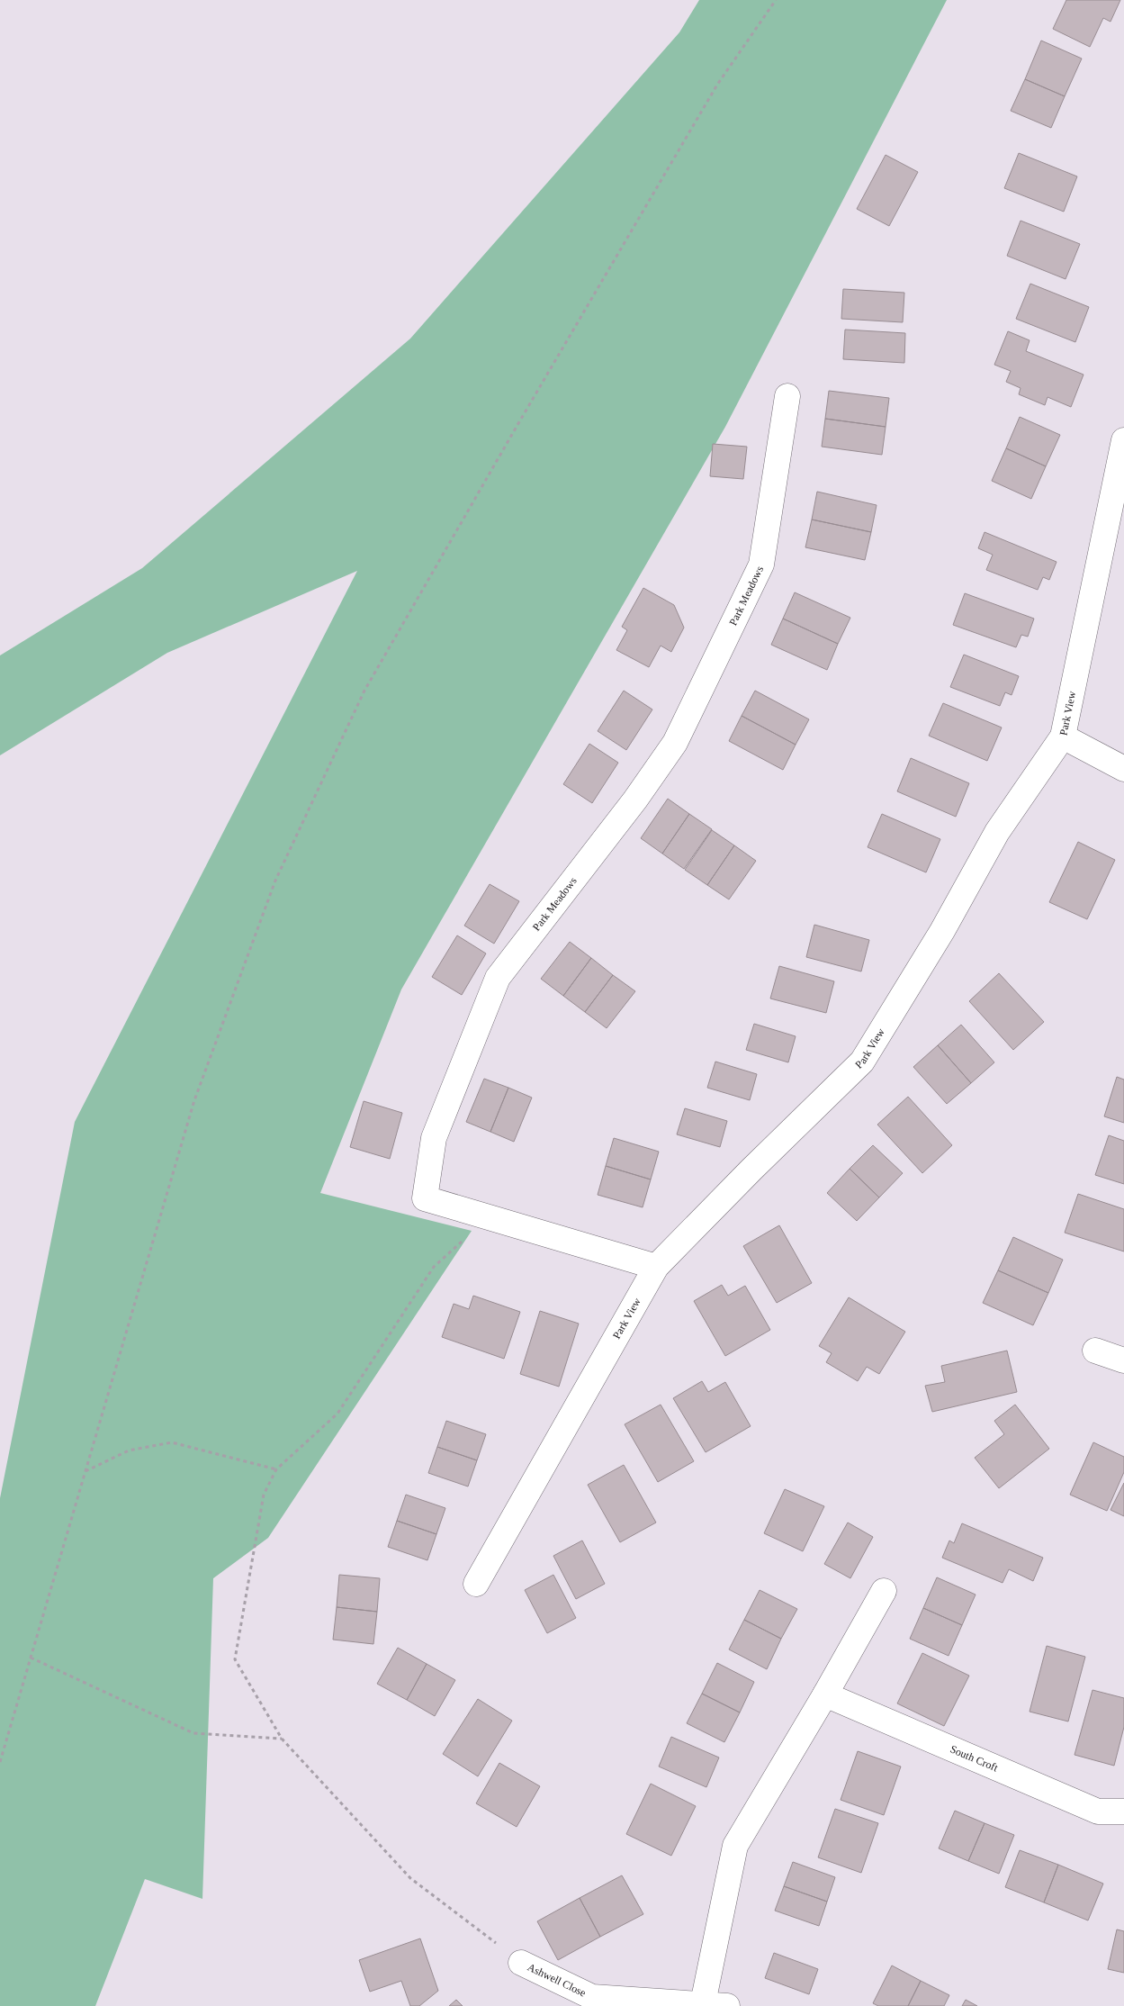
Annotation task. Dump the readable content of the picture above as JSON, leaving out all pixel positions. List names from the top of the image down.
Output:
{
  "streets": {
    "street": [
      "Park Meadows",
      "Park View",
      "South Croft",
      "Ashwell Close"
    ]
  },
  "crossings": [
    ["Park Meadows", "Park View"]
  ]
}
